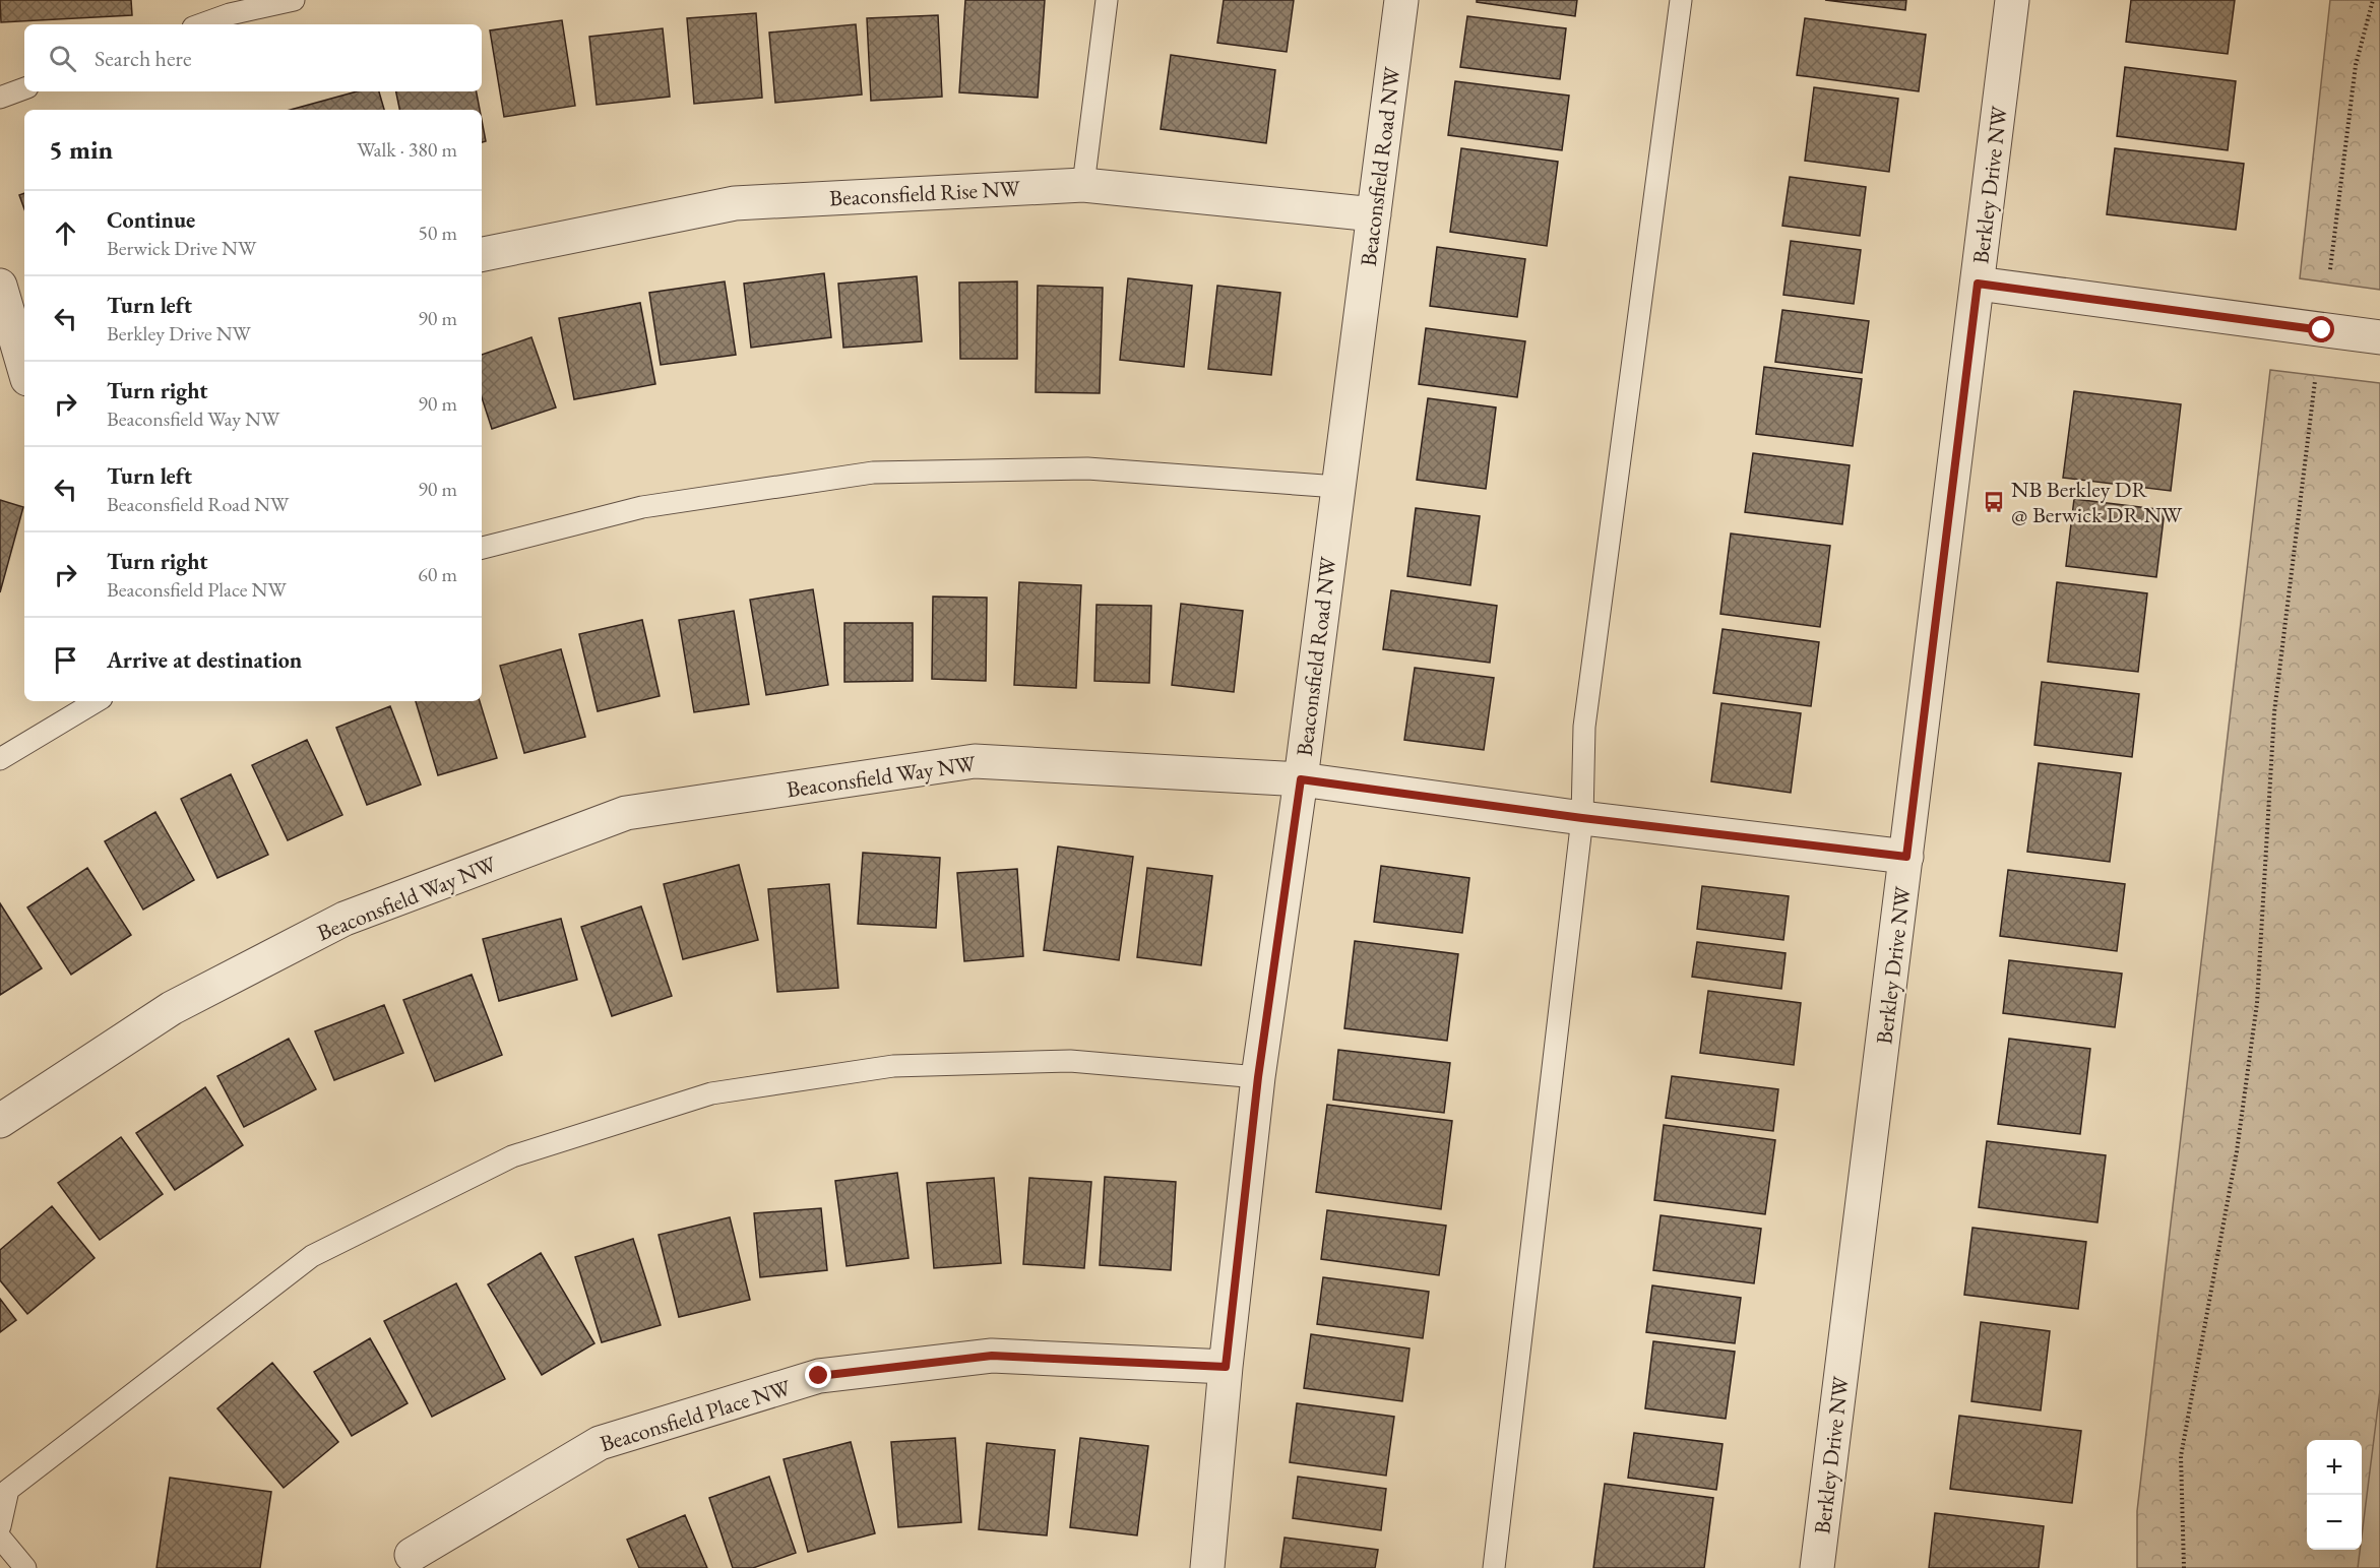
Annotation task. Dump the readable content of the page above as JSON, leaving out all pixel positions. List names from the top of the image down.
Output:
{
  "streets": {
    "street": [
      "Beaconsfield Road NW",
      "Berkley Drive NW",
      "Beaconsfield Rise NW",
      "Beaconsfield Way NW",
      "Beaconsfield Place NW"
    ]
  },
  "crossings": [
    ["Beaconsfield Road NW", "Beaconsfield Rise NW"],
    ["Beaconsfield Road NW", "Beaconsfield Way NW"],
    ["Beaconsfield Road NW", "Beaconsfield Place NW"],
    ["Berkley Drive NW", "Beaconsfield Way NW"]
  ],
  "places": {
    "bus stop": ["NB Berkley DR @ Berwick DR NW"]
  },
  "page": {
    "search": "Search here",
    "heading": ["5 min", "Walk · 380 m"],
    "list": [
      ["Continue", "Berwick Drive NW", "50 m"],
      ["Turn left", "Berkley Drive NW", "90 m"],
      ["Turn right", "Beaconsfield Way NW", "90 m"],
      ["Turn left", "Beaconsfield Road NW", "90 m"],
      ["Turn right", "Beaconsfield Place NW", "60 m"],
      "Arrive at destination"
    ],
    "map_buttons": ["+", "−"]
  }
}
